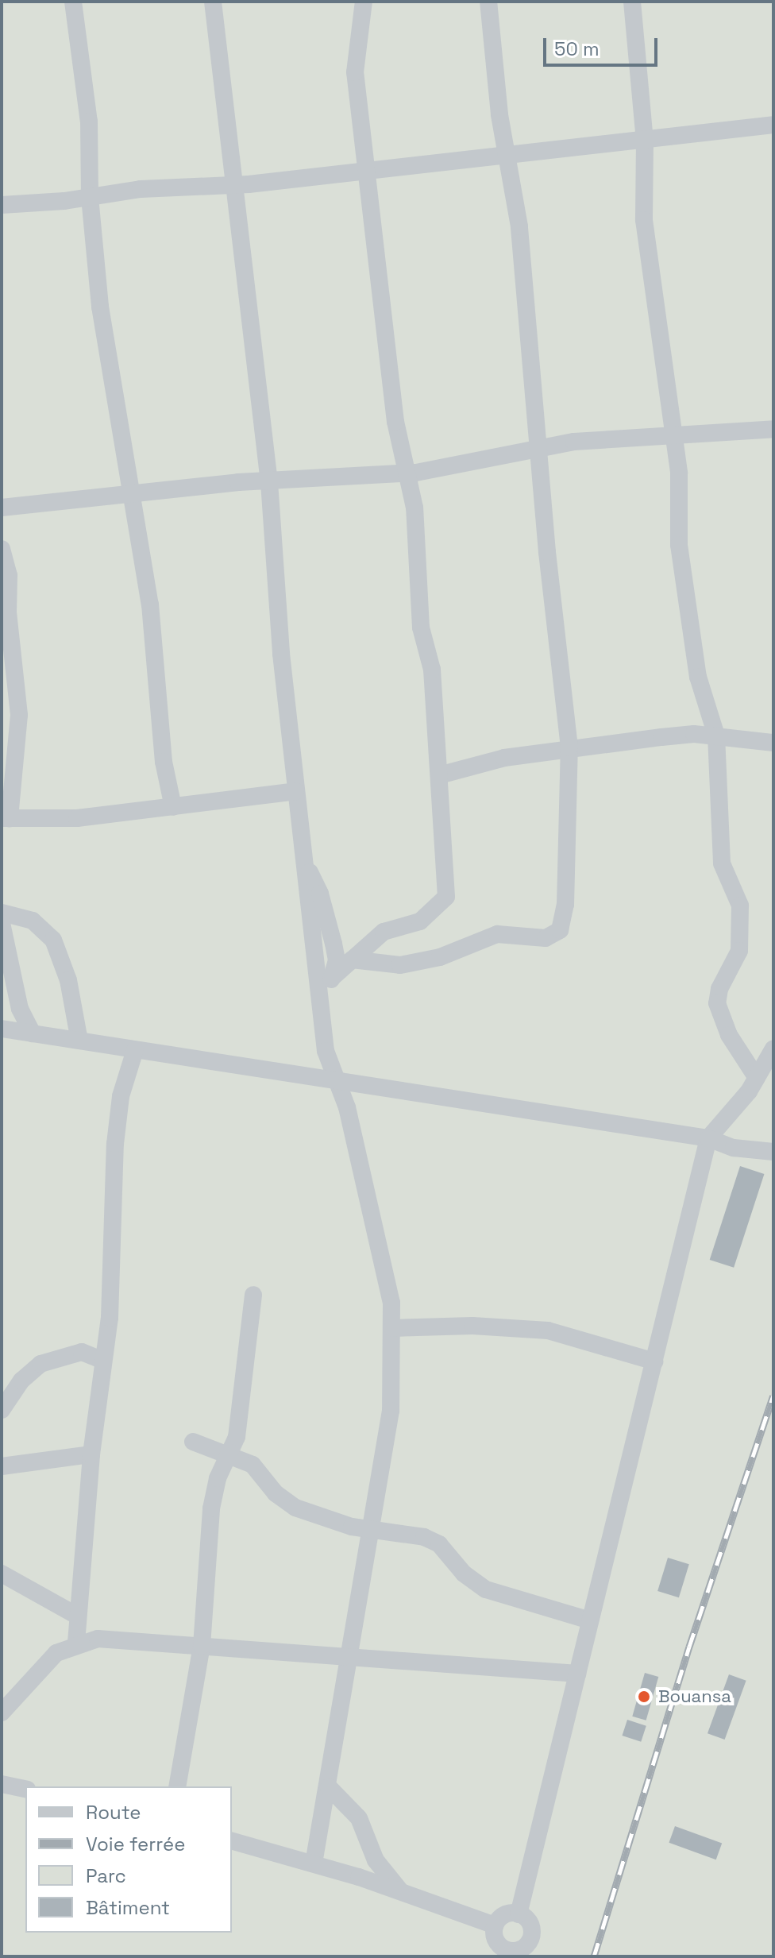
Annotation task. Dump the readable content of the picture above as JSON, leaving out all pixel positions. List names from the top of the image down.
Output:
{
  "places": ["Bouansa"],
  "legend": [
    "Route",
    "Voie ferrée",
    "Parc",
    "Bâtiment"
  ],
  "scale_bar": "50 m"
}
